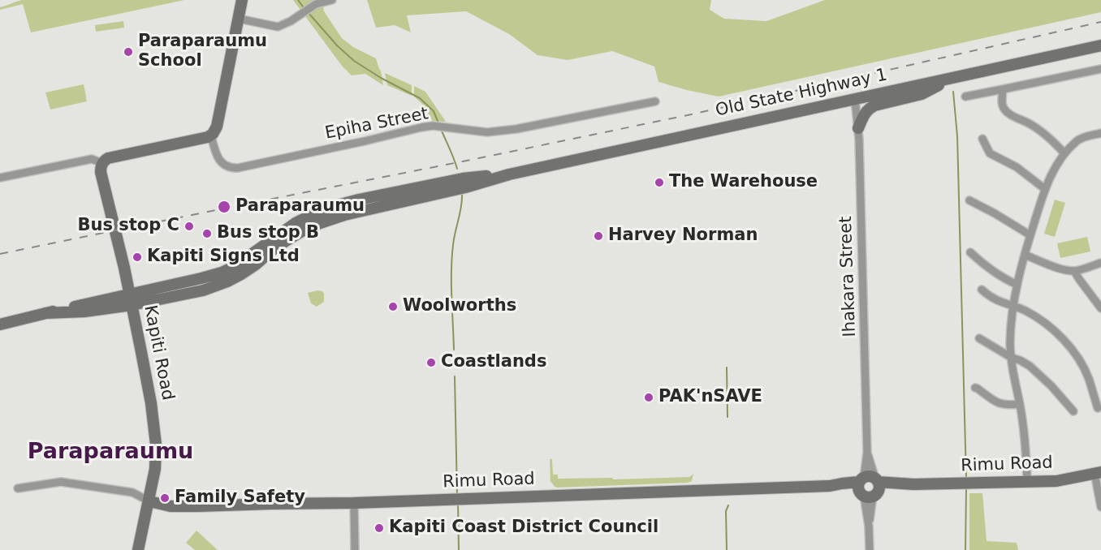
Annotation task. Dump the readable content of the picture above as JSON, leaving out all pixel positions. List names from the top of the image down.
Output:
{
  "streets": {
    "main road": ["Old State Highway 1", "Kapiti Road", "Rimu Road"],
    "street": ["Epiha Street", "Ihakara Street"]
  },
  "crossings": [
    ["Old State Highway 1", "Ihakara Street"],
    ["Old State Highway 1", "Kapiti Road"],
    ["Ihakara Street", "Rimu Road"],
    ["Kapiti Road", "Rimu Road"]
  ],
  "districts": ["Paraparaumu"],
  "places": [
    "Paraparaumu School",
    "The Warehouse",
    "Paraparaumu",
    "Bus stop C",
    "Bus stop B",
    "Harvey Norman",
    "Kapiti Signs Ltd",
    "Woolworths",
    "Coastlands",
    "PAK'nSAVE",
    "Family Safety",
    "Kapiti Coast District Council"
  ]
}
